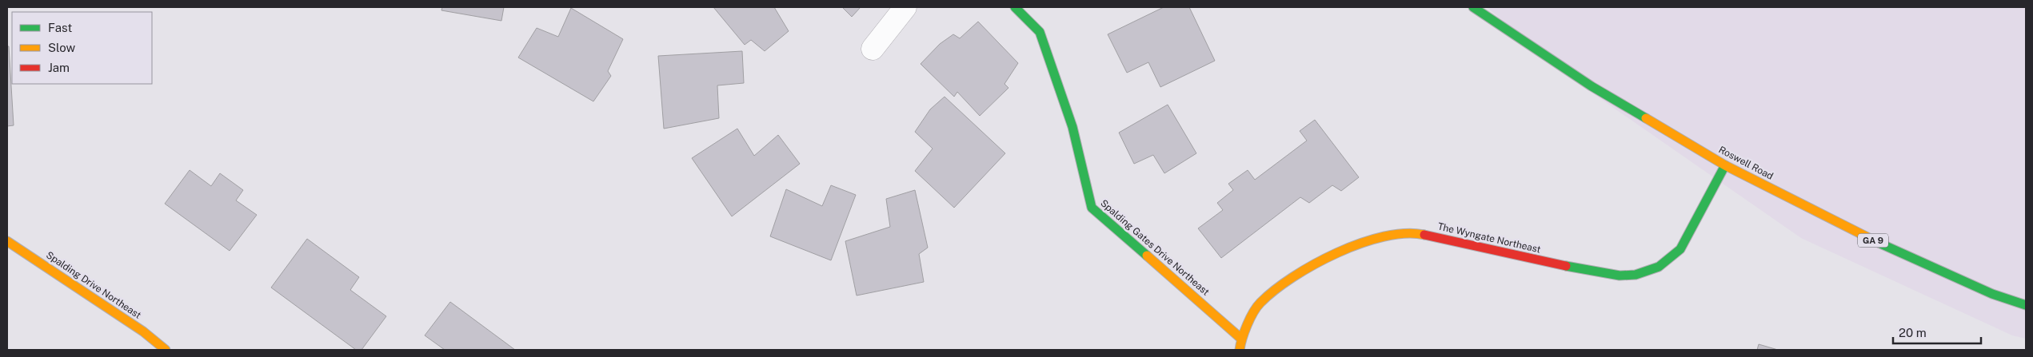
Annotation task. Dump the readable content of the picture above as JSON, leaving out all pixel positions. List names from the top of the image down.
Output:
{
  "streets": {
    "street": [
      "Roswell Road",
      "The Wyngate Northeast",
      "GA 9",
      "Spalding Gates Drive Northeast",
      "Spalding Drive Northeast"
    ]
  },
  "crossings": [
    ["Roswell Road", "The Wyngate Northeast"],
    ["The Wyngate Northeast", "Spalding Gates Drive Northeast"]
  ],
  "legend": ["Fast", "Slow", "Jam"],
  "scale_bar": "20 m"
}
